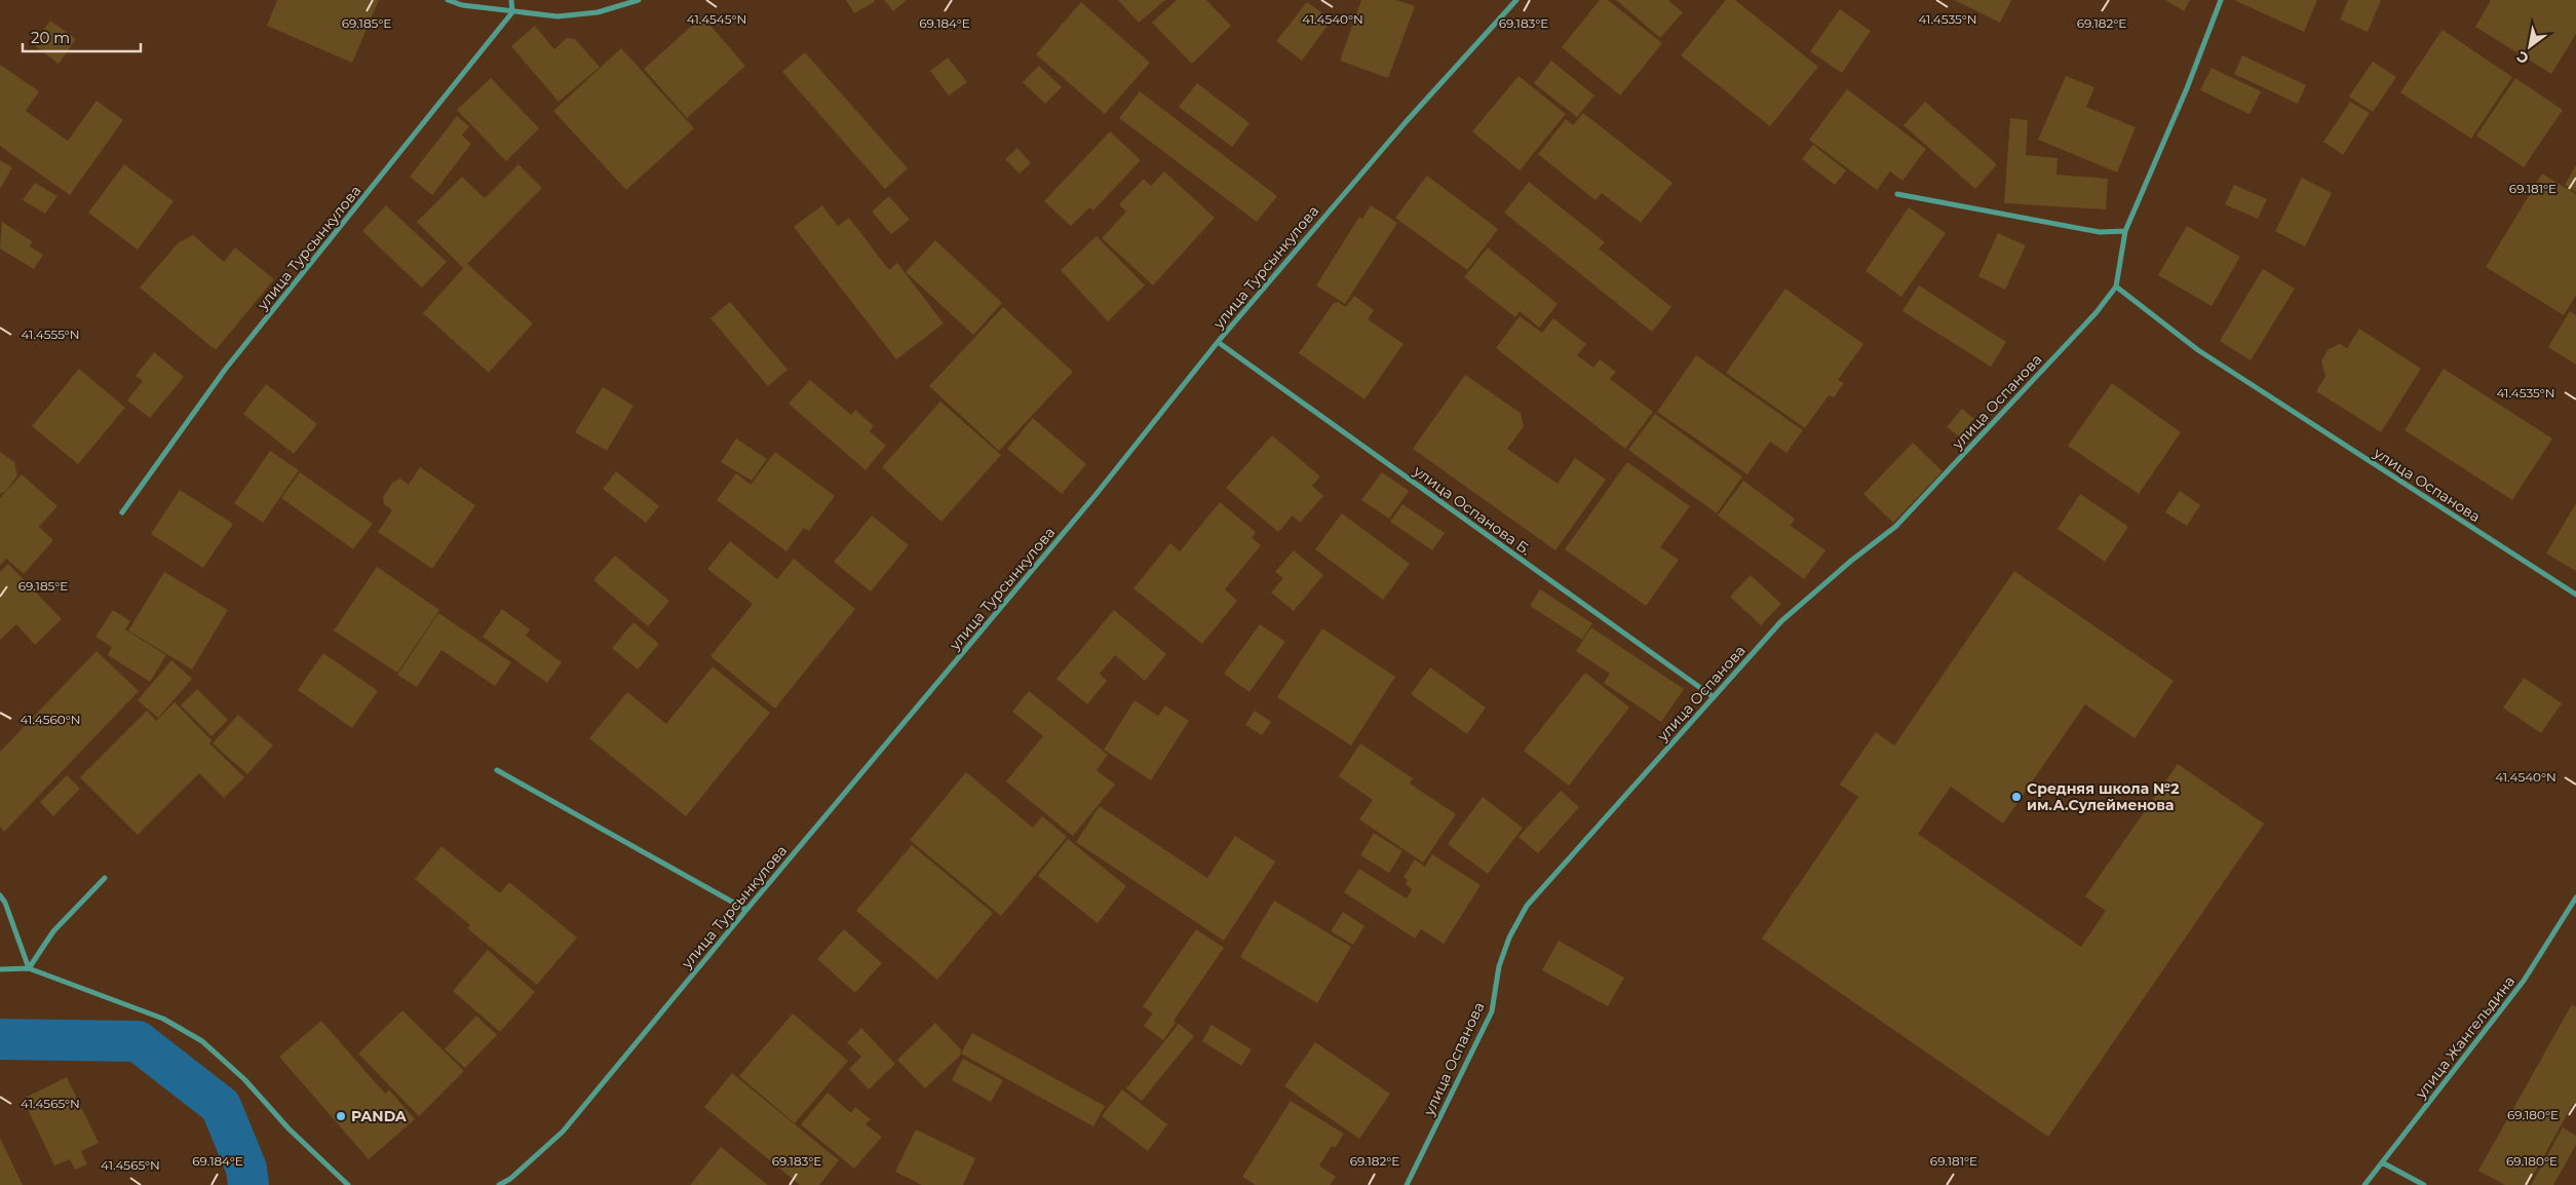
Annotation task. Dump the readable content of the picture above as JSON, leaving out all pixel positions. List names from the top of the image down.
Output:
{
  "streets": {
    "street": [
      "улица Турсынкулова",
      "улица Оспанова",
      "улица Оспанова Б.",
      "улица Жангельдина"
    ]
  },
  "crossings": [
    ["улица Турсынкулова", "улица Оспанова Б."],
    ["улица Оспанова", "улица Оспанова Б."]
  ],
  "places": ["Средняя школа №2 им.А.Сулейменова", "PANDA"],
  "scale_bar": "20 m",
  "north": "bottom left",
  "coordinates": [
    "41.4540°N",
    "41.4545°N",
    "41.4535°N",
    "69.185°E",
    "69.184°E",
    "69.183°E",
    "69.182°E",
    "69.181°E",
    "41.4555°N",
    "41.4560°N",
    "41.4565°N",
    "69.180°E"
  ]
}
